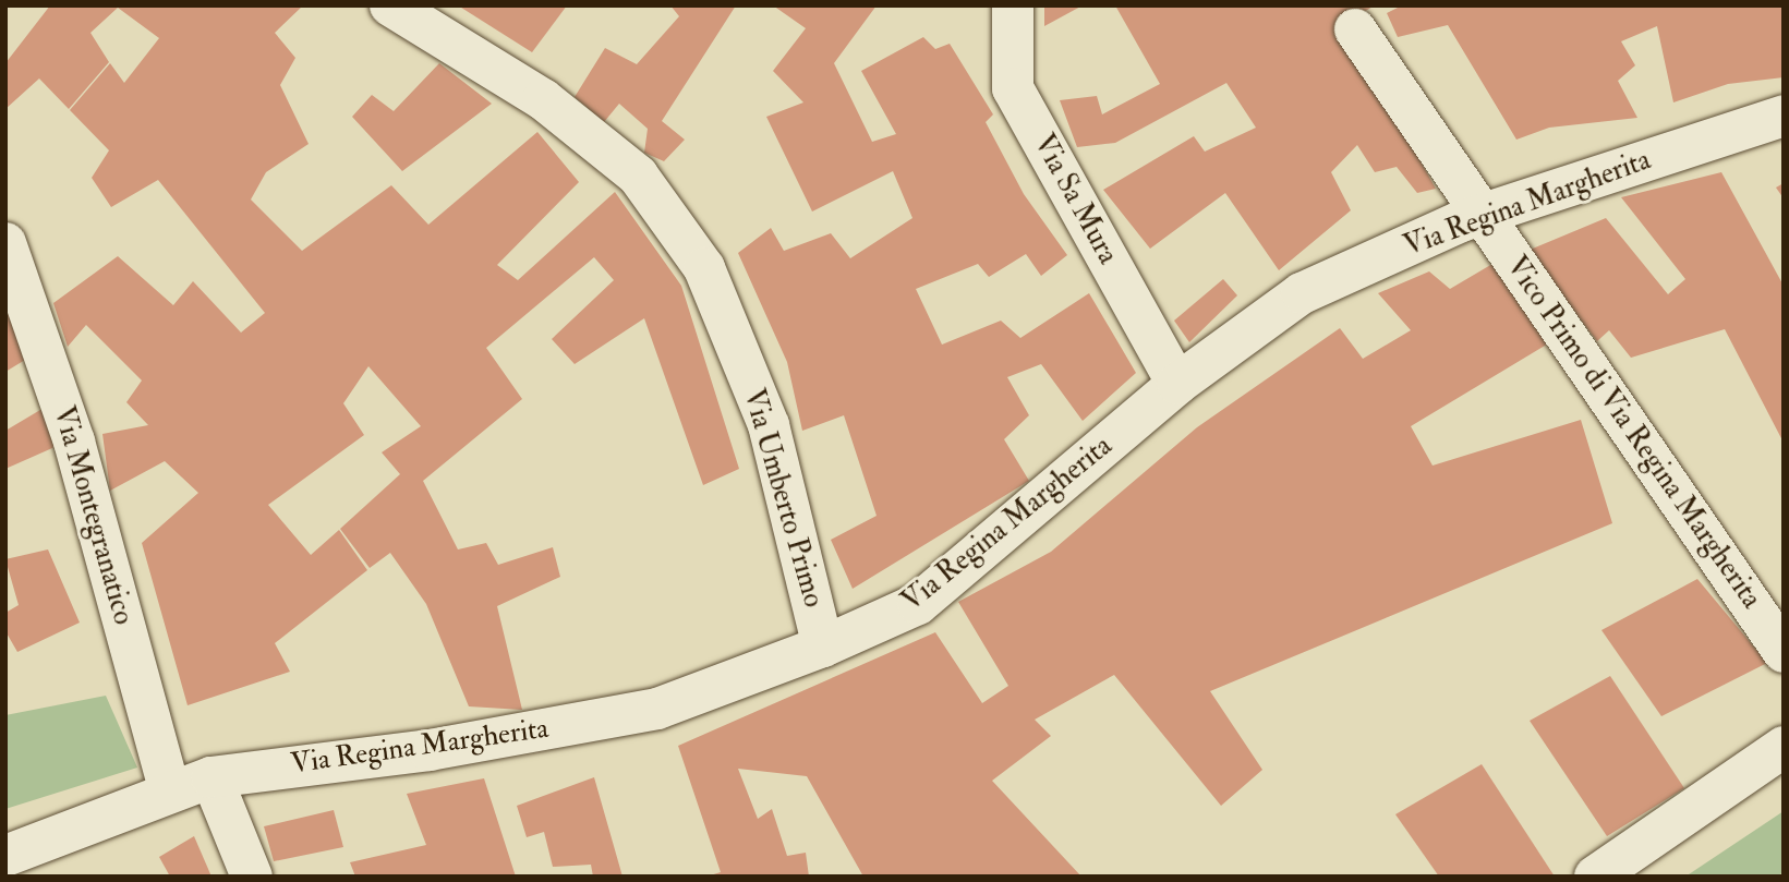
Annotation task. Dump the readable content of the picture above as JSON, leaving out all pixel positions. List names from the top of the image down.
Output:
{
  "streets": {
    "street": [
      "Via Sa Mura",
      "Via Regina Margherita",
      "Vico Primo di Via Regina Margherita",
      "Via Umberto Primo",
      "Via Montegranatico"
    ]
  },
  "crossings": [
    ["Via Sa Mura", "Via Regina Margherita"],
    ["Via Regina Margherita", "Vico Primo di Via Regina Margherita"],
    ["Via Regina Margherita", "Via Umberto Primo"],
    ["Via Regina Margherita", "Via Montegranatico"]
  ]
}
